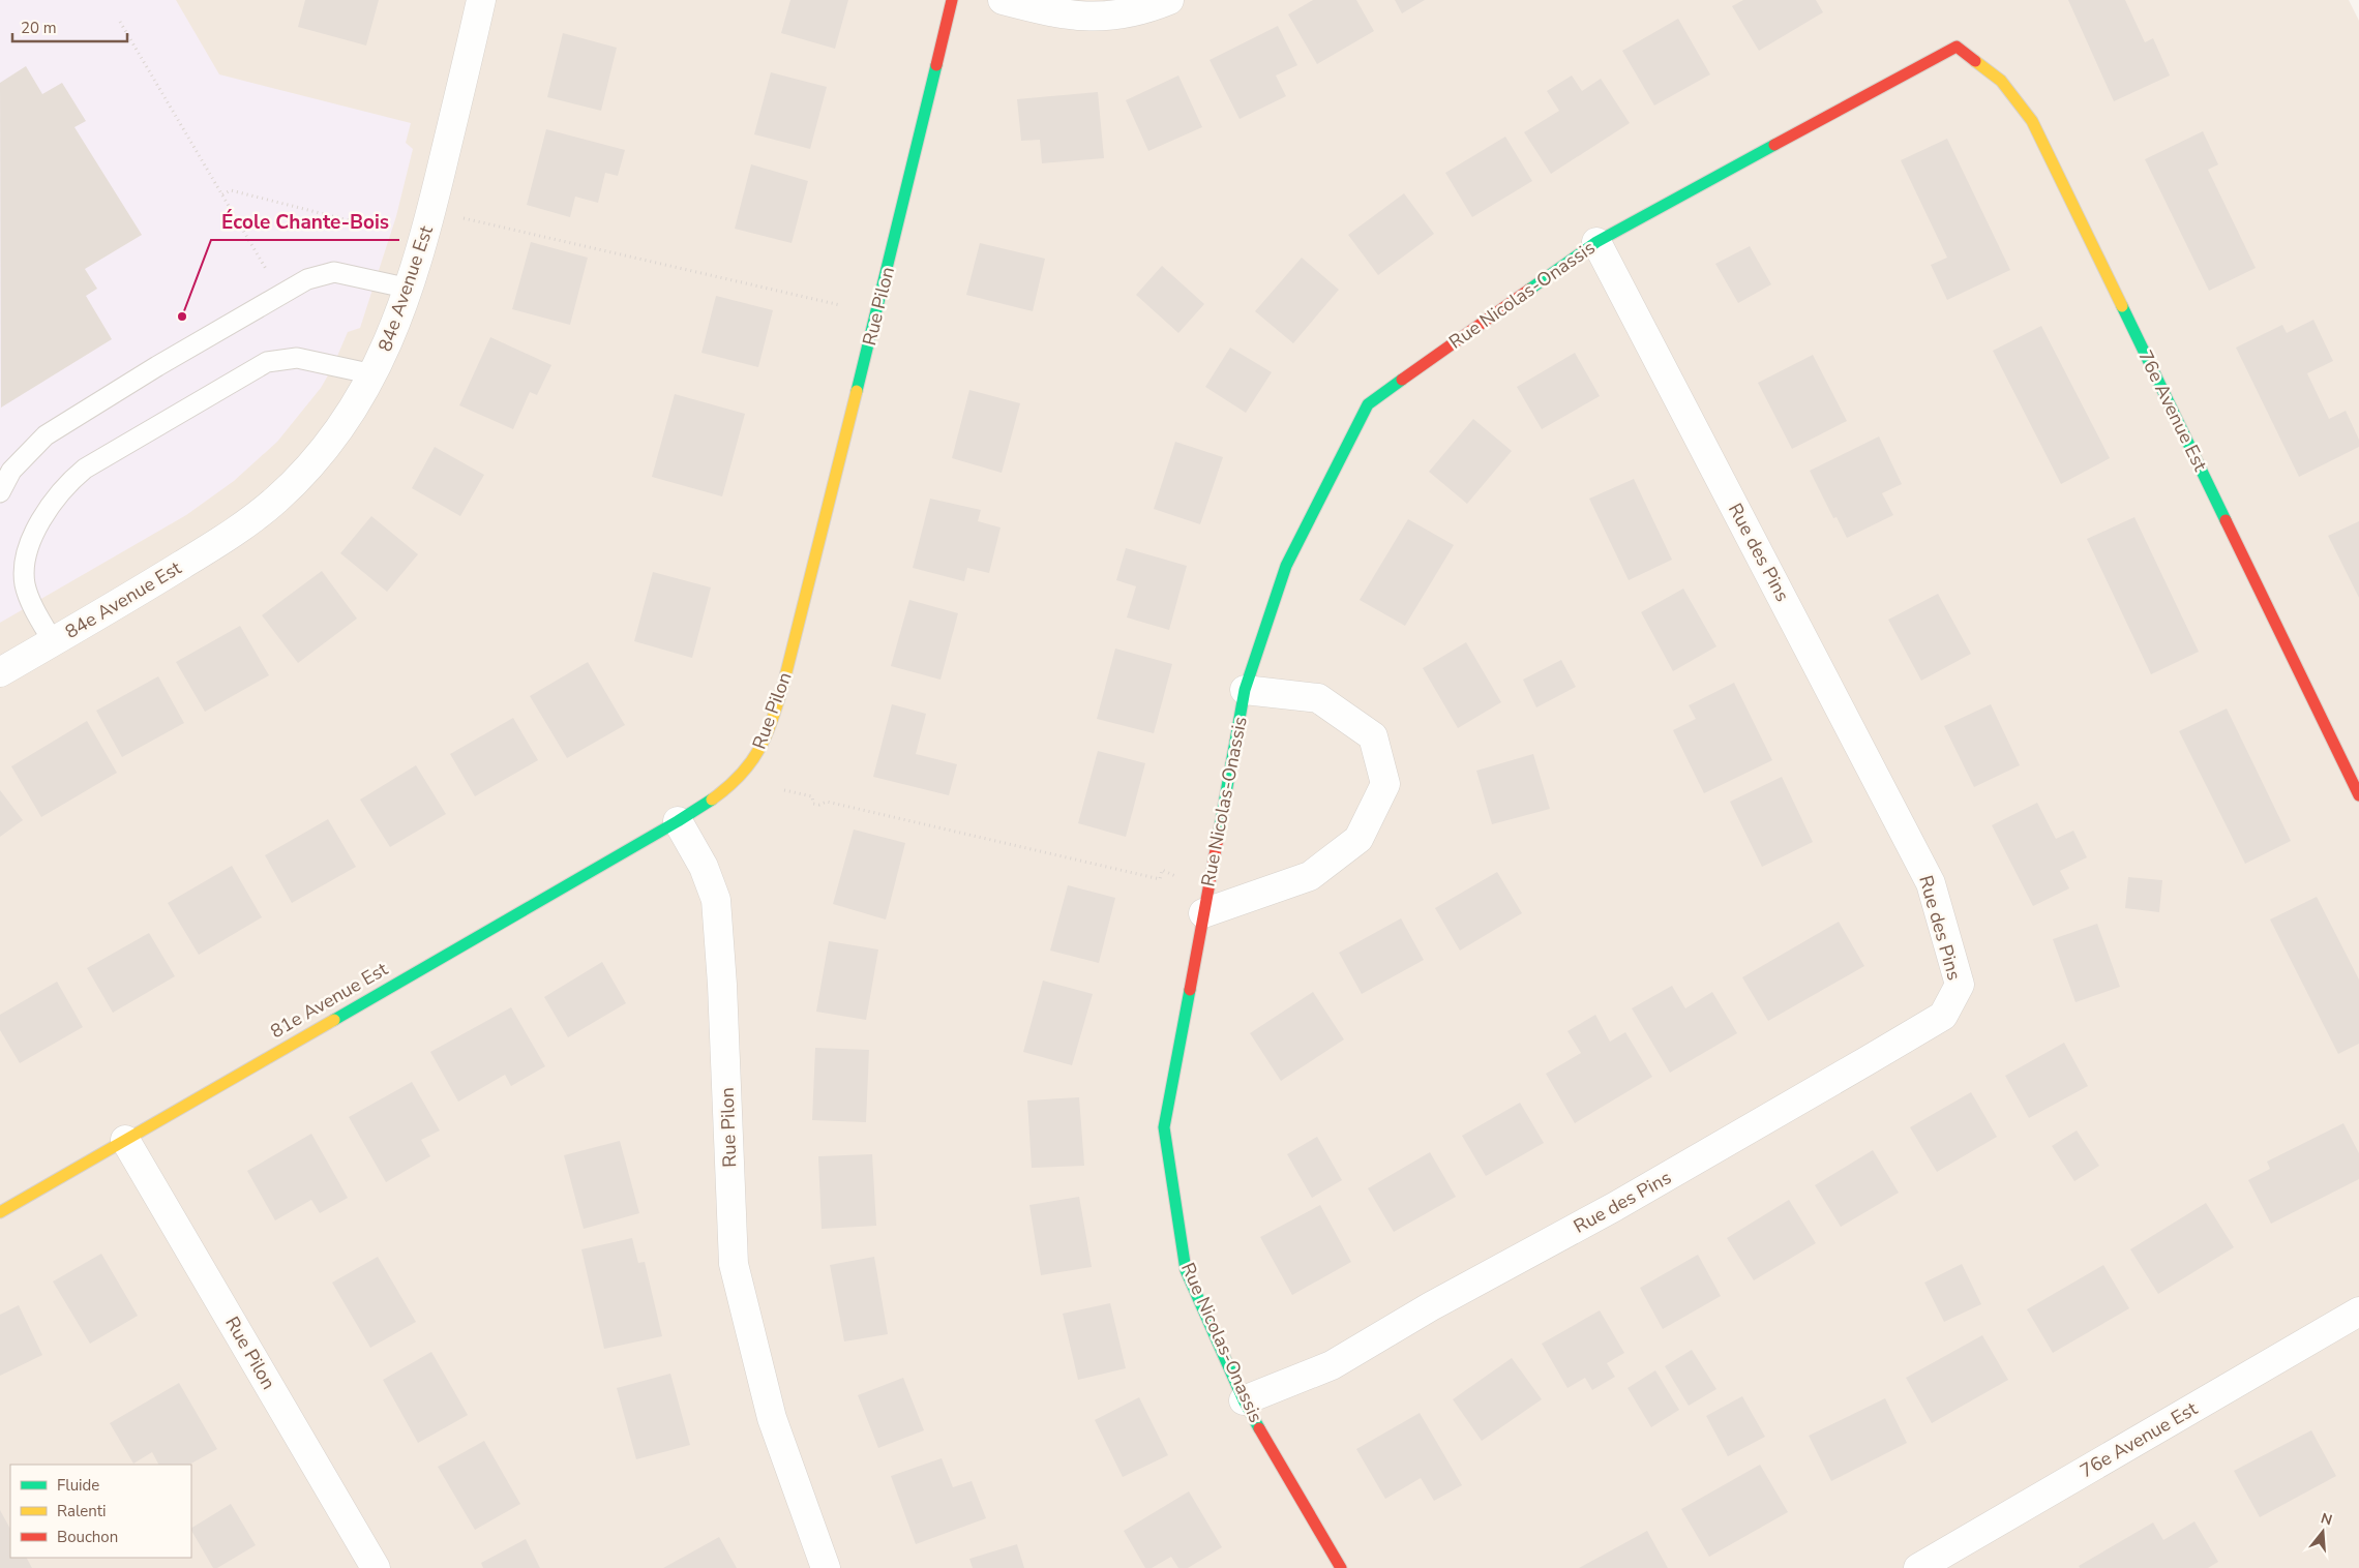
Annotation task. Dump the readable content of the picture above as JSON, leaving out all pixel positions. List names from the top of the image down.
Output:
{
  "streets": {
    "street": [
      "84e Avenue Est",
      "Rue Nicolas-Onassis",
      "Rue Pilon",
      "76e Avenue Est",
      "Rue des Pins",
      "81e Avenue Est"
    ]
  },
  "crossings": [
    ["Rue Nicolas-Onassis", "76e Avenue Est"],
    ["Rue Nicolas-Onassis", "Rue des Pins"],
    ["Rue Pilon", "81e Avenue Est"]
  ],
  "places": ["École Chante-Bois"],
  "legend": ["Fluide", "Ralenti", "Bouchon"],
  "scale_bar": "20 m",
  "north": "top"
}
